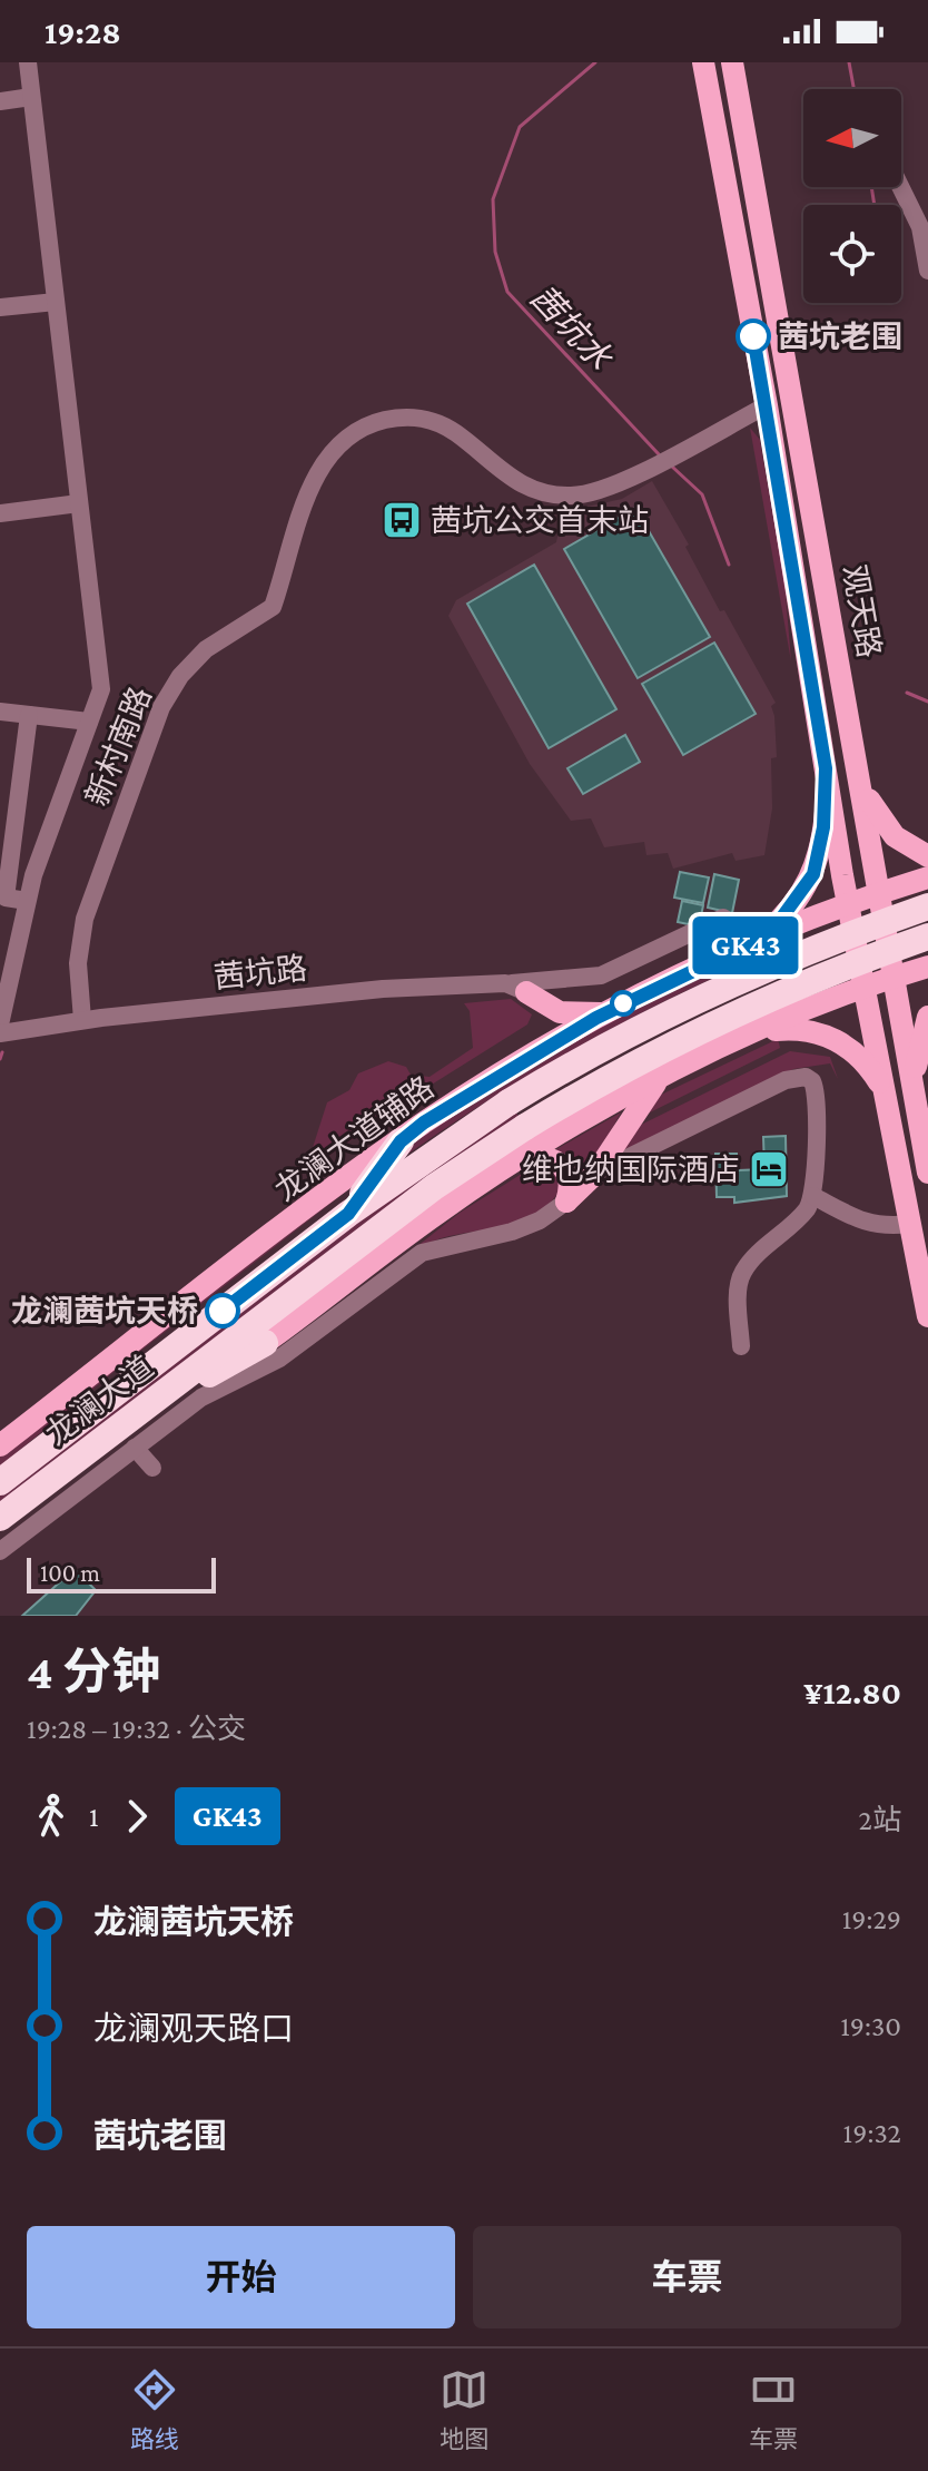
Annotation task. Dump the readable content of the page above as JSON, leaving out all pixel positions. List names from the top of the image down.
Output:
{
  "streets": {
    "highway": ["龙澜大道"],
    "main road": ["观天路", "龙澜大道辅路"],
    "street": ["新村南路", "茜坑路"]
  },
  "crossings": [
    ["观天路", "新村南路"],
    ["观天路", "龙澜大道辅路"],
    ["新村南路", "茜坑路"]
  ],
  "water": ["茜坑水"],
  "places": {
    "other": ["茜坑老围", "龙澜茜坑天桥"],
    "bus stop": ["茜坑公交首末站"],
    "hotel": ["维也纳国际酒店"]
  },
  "lines": ["bus line GK43"],
  "scale_bar": "100 m",
  "north": "left",
  "page": {
    "status": "19:28",
    "on_map": "GK43",
    "scale": "100 m",
    "heading": ["4 分钟", "19:28 – 19:32 · 公交", "¥12.80"],
    "legs": ["1", "GK43", "2站"],
    "list": [
      {
        "name": "龙澜茜坑天桥",
        "value": "19:29"
      },
      {
        "name": "龙澜观天路口",
        "value": "19:30"
      },
      {
        "name": "茜坑老围",
        "value": "19:32"
      }
    ],
    "buttons": ["开始", "车票"],
    "tabs": ["路线", "地图", "车票"]
  }
}
